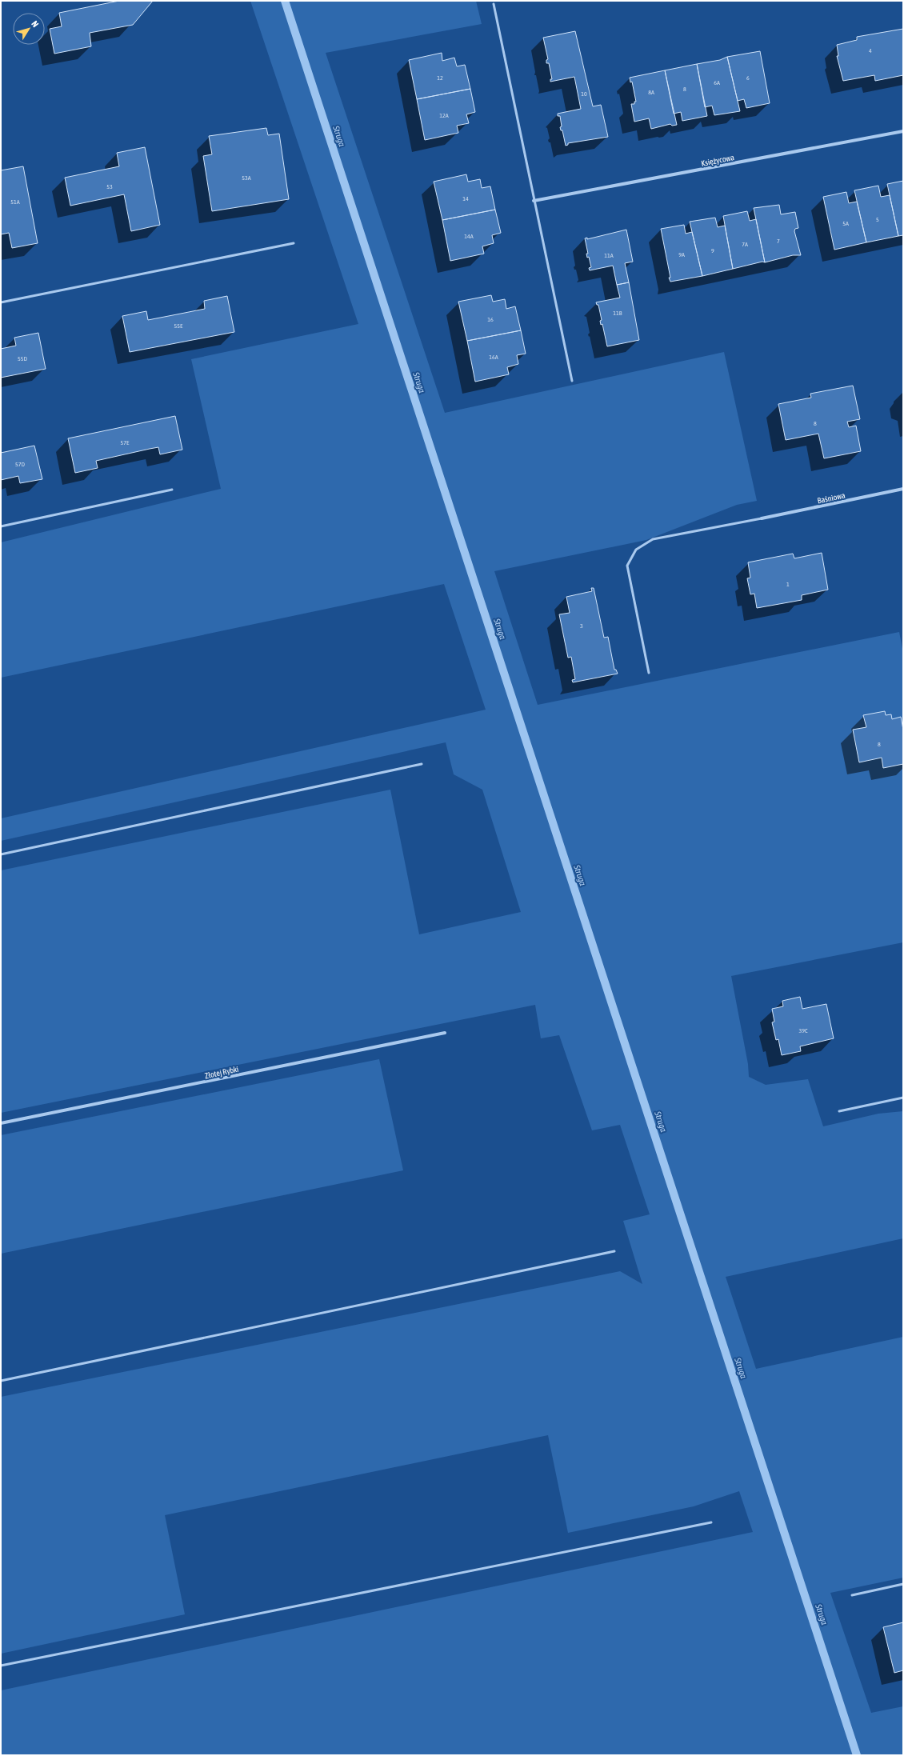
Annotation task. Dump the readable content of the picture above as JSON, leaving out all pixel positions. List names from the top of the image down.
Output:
{
  "streets": {
    "street": ["Księżycowa", "Baśniowa", "Złotej Rybki"]
  },
  "water": ["Struga"],
  "house_numbers": [
    "4",
    "12",
    "6",
    "6A",
    "8",
    "8A",
    "10",
    "12A",
    "53A",
    "53",
    "14",
    "51A",
    "5",
    "5A",
    "14A",
    "7",
    "7A",
    "9",
    "9A",
    "11A",
    "11B",
    "16",
    "55E",
    "16A",
    "55D",
    "8",
    "57E",
    "57D",
    "1",
    "3",
    "8",
    "39C"
  ],
  "north": "top right"
}
